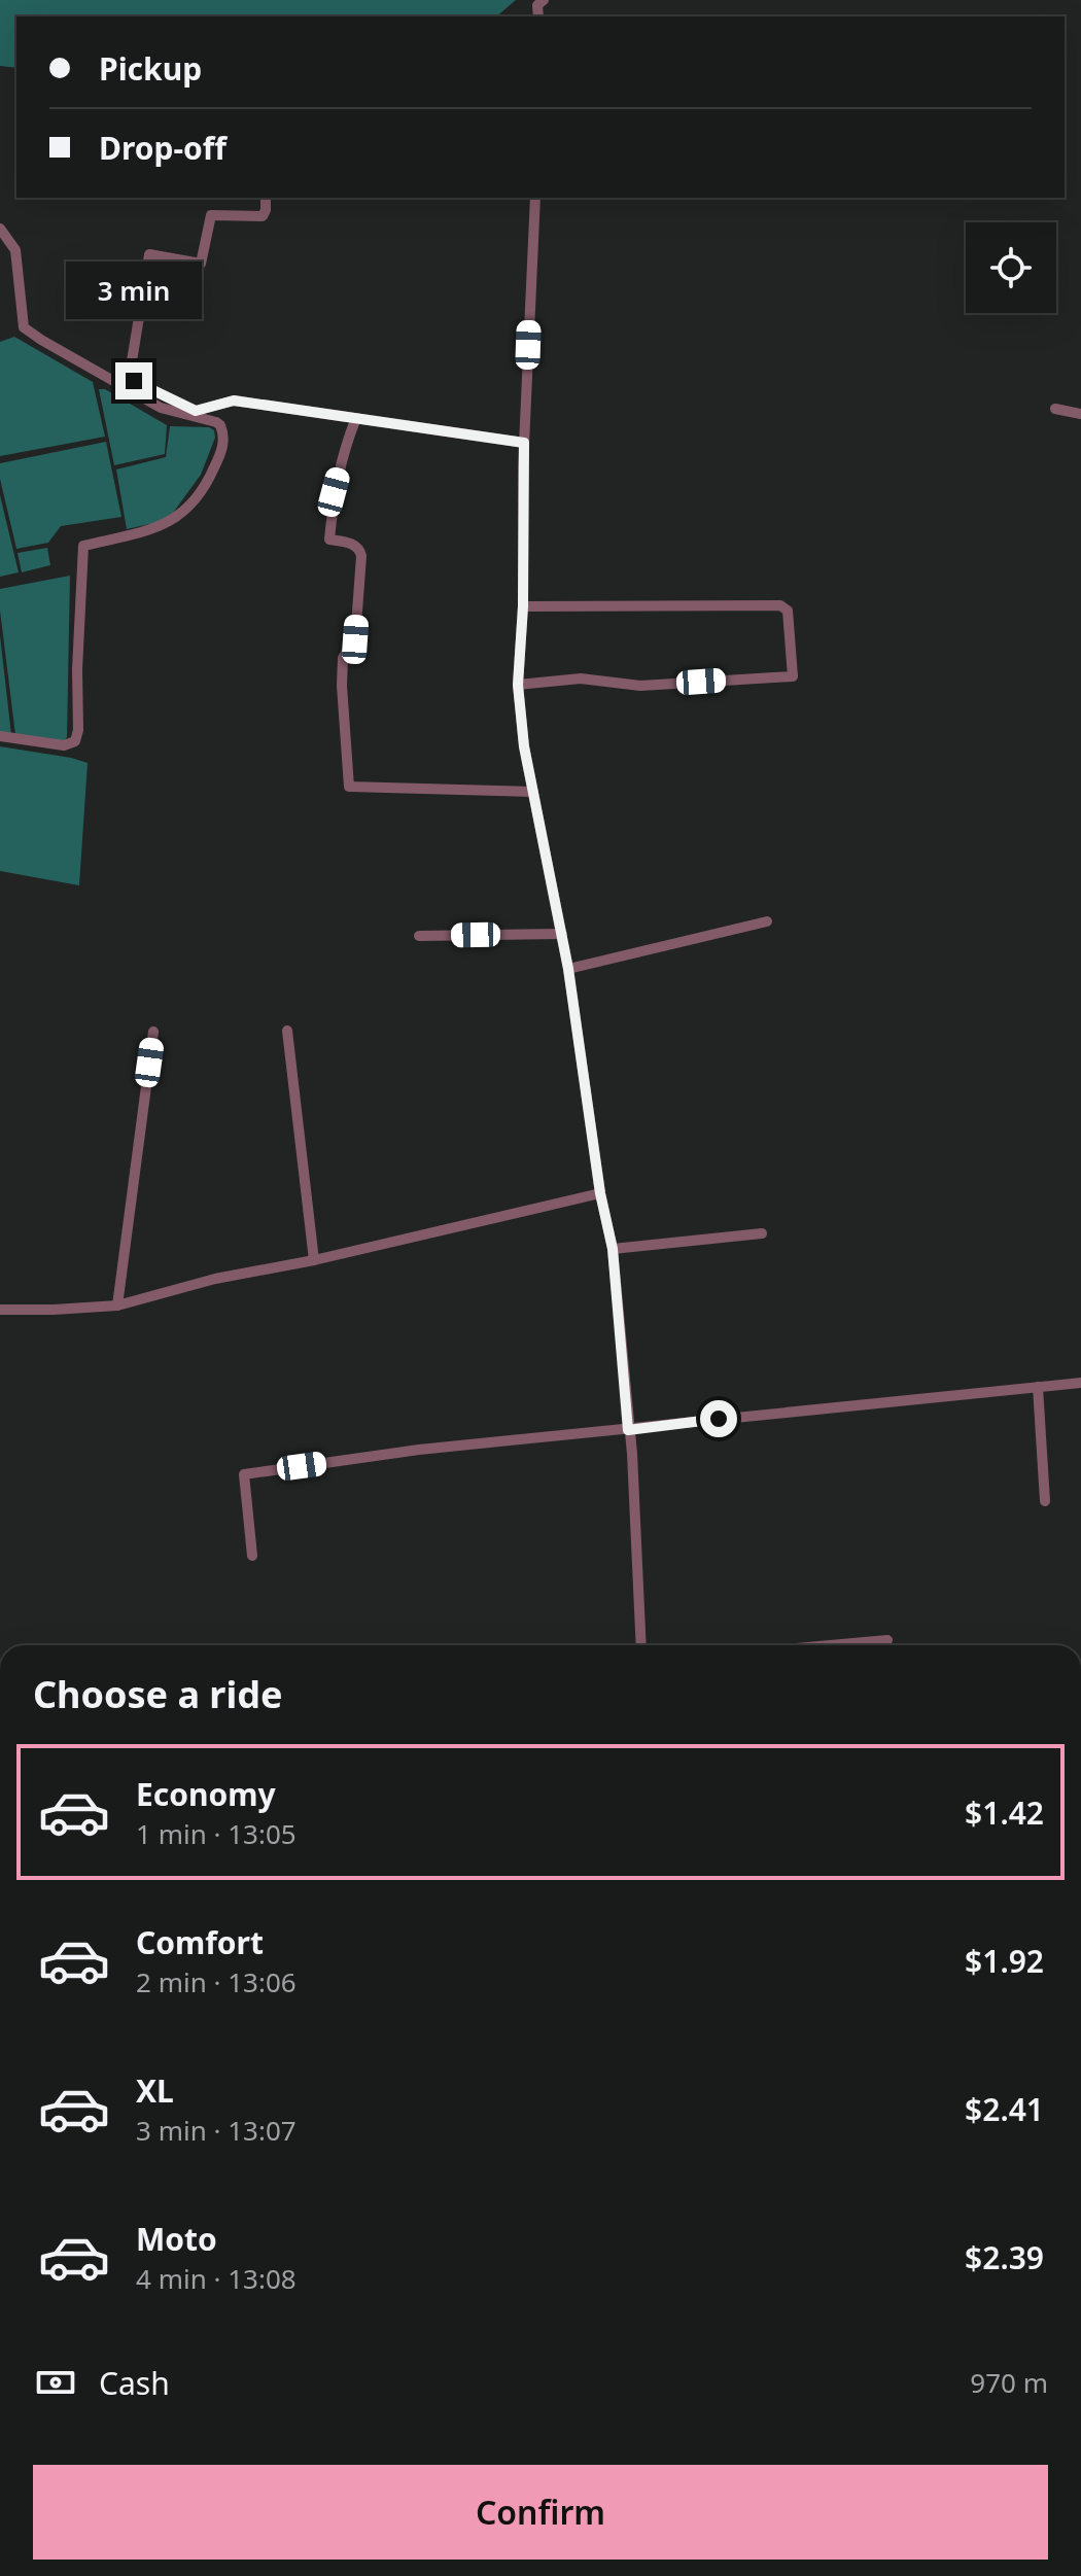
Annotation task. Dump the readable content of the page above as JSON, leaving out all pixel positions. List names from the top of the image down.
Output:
{
  "page": {
    "banner": ["Pickup", "Drop-off"],
    "bubble": "3 min",
    "heading": "Choose a ride",
    "list": [
      {
        "name": "Economy",
        "note": "1 min · 13:05",
        "value": "$1.42"
      },
      {
        "name": "Comfort",
        "note": "2 min · 13:06",
        "value": "$1.92"
      },
      {
        "name": "XL",
        "note": "3 min · 13:07",
        "value": "$2.41"
      },
      {
        "name": "Moto",
        "note": "4 min · 13:08",
        "value": "$2.39"
      }
    ],
    "pay": ["Cash", "970 m"],
    "buttons": "Confirm"
  }
}
